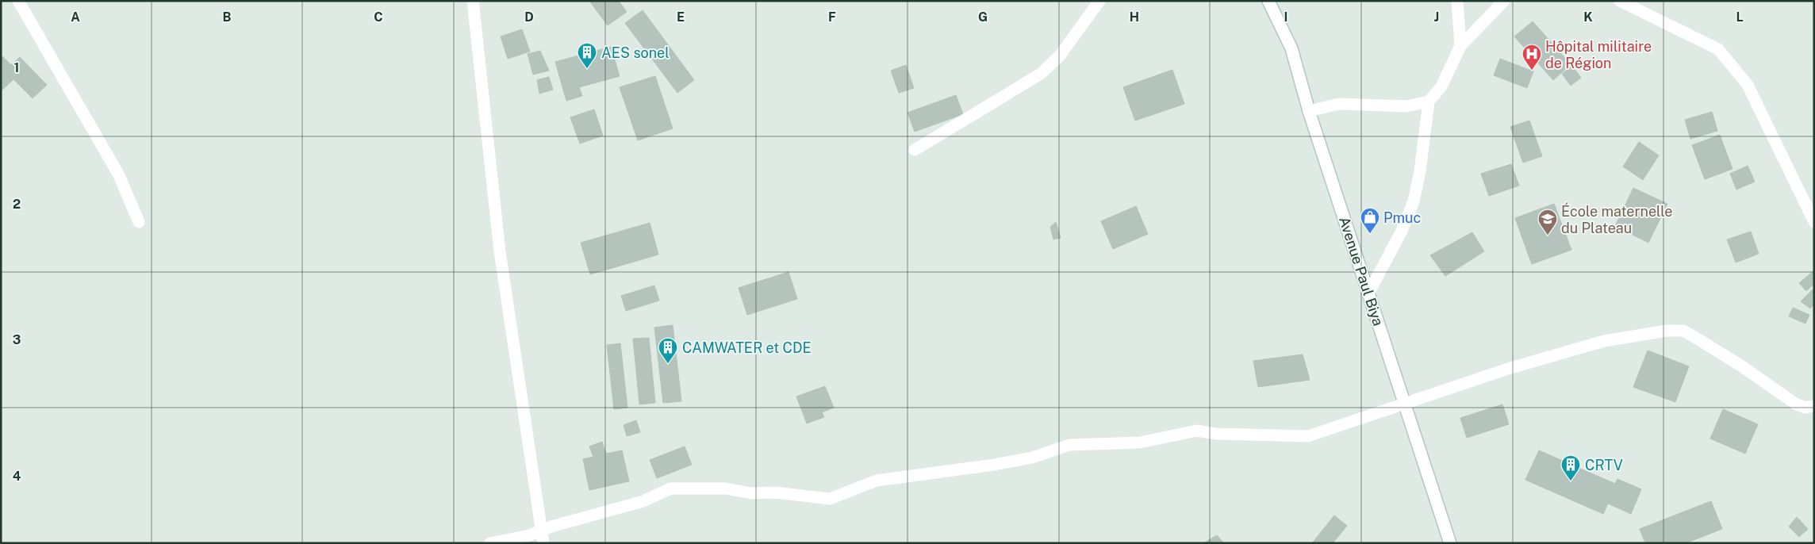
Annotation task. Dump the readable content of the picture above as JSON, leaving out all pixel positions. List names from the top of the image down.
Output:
{
  "streets": {
    "street": ["Avenue Paul Biya"]
  },
  "places": {
    "building": ["AES sonel", "CAMWATER et CDE", "CRTV"],
    "hospital": ["Hôpital militaire de Région"],
    "shop": ["Pmuc"],
    "school or university": ["École maternelle du Plateau"]
  },
  "grid": {
    "columns": [
      "A",
      "B",
      "C",
      "D",
      "E",
      "F",
      "G",
      "H",
      "I",
      "J",
      "K",
      "L"
    ],
    "rows": [
      "1",
      "2",
      "3",
      "4"
    ]
  }
}
